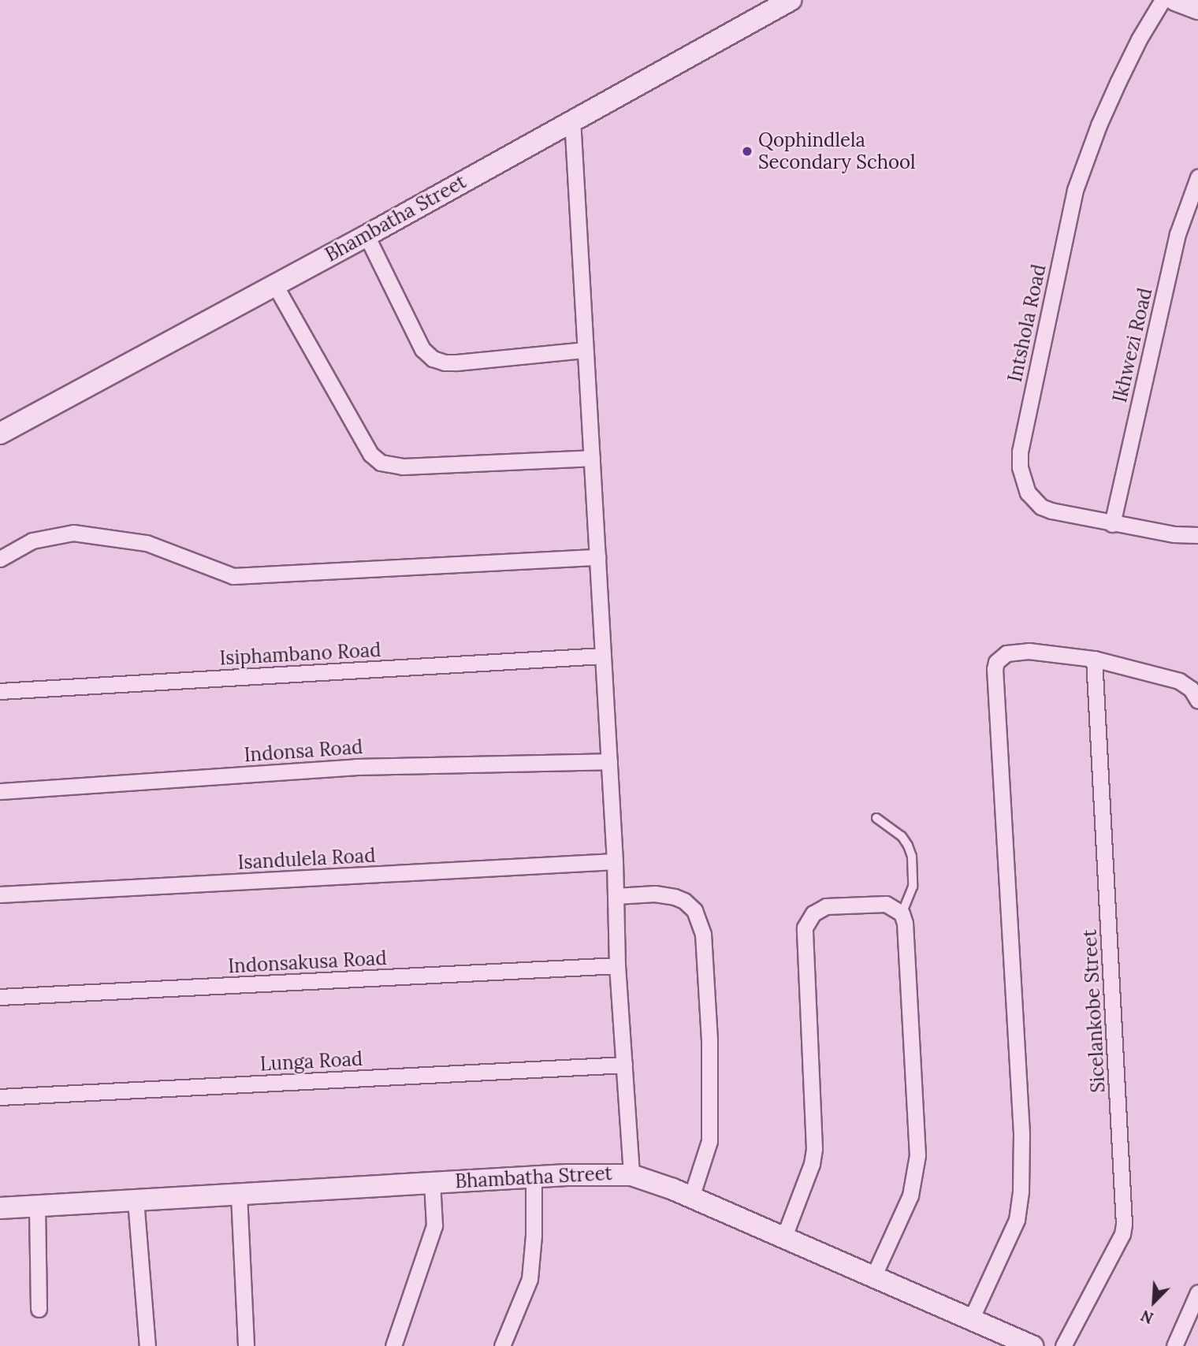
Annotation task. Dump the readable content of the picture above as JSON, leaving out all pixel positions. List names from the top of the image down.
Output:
{
  "streets": {
    "street": [
      "Bhambatha Street",
      "Intshola Road",
      "Ikhwezi Road",
      "Isiphambano Road",
      "Indonsa Road",
      "Isandulela Road",
      "Indonsakusa Road",
      "Sicelankobe Street",
      "Lunga Road"
    ]
  },
  "crossings": [
    ["Intshola Road", "Ikhwezi Road"]
  ],
  "places": ["Qophindlela Secondary School"],
  "north": "bottom left"
}
